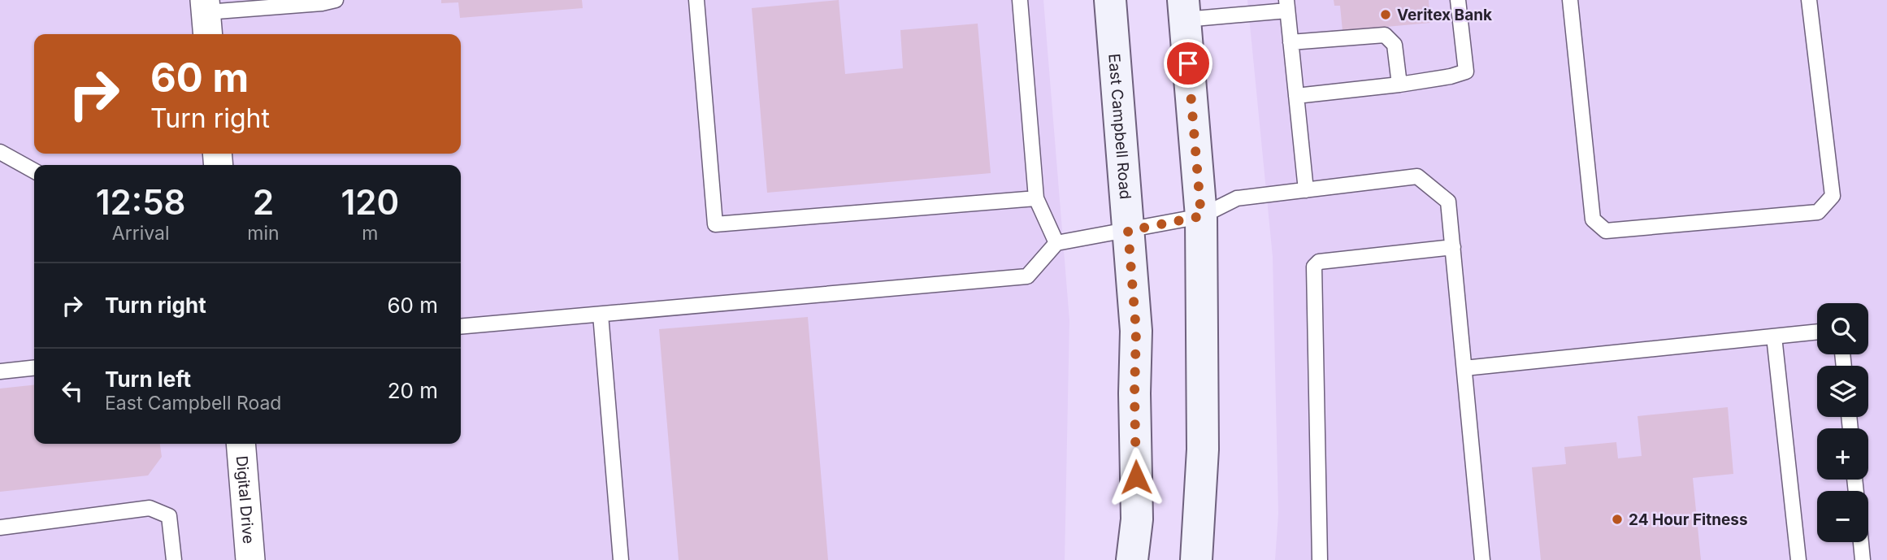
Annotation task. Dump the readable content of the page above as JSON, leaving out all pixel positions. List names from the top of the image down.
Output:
{
  "streets": {
    "main road": ["East Campbell Road"],
    "street": ["Digital Drive"]
  },
  "places": ["Veritex Bank", "24 Hour Fitness"],
  "page": {
    "turn": ["60 m", "Turn right"],
    "eta": [
      "12:58",
      "Arrival",
      "2",
      "min",
      "120",
      "m"
    ],
    "list": [
      {
        "name": "Turn right",
        "value": "60 m"
      },
      {
        "name": "Turn left",
        "note": "East Campbell Road",
        "value": "20 m"
      }
    ],
    "map_buttons": ["+", "−"]
  }
}
